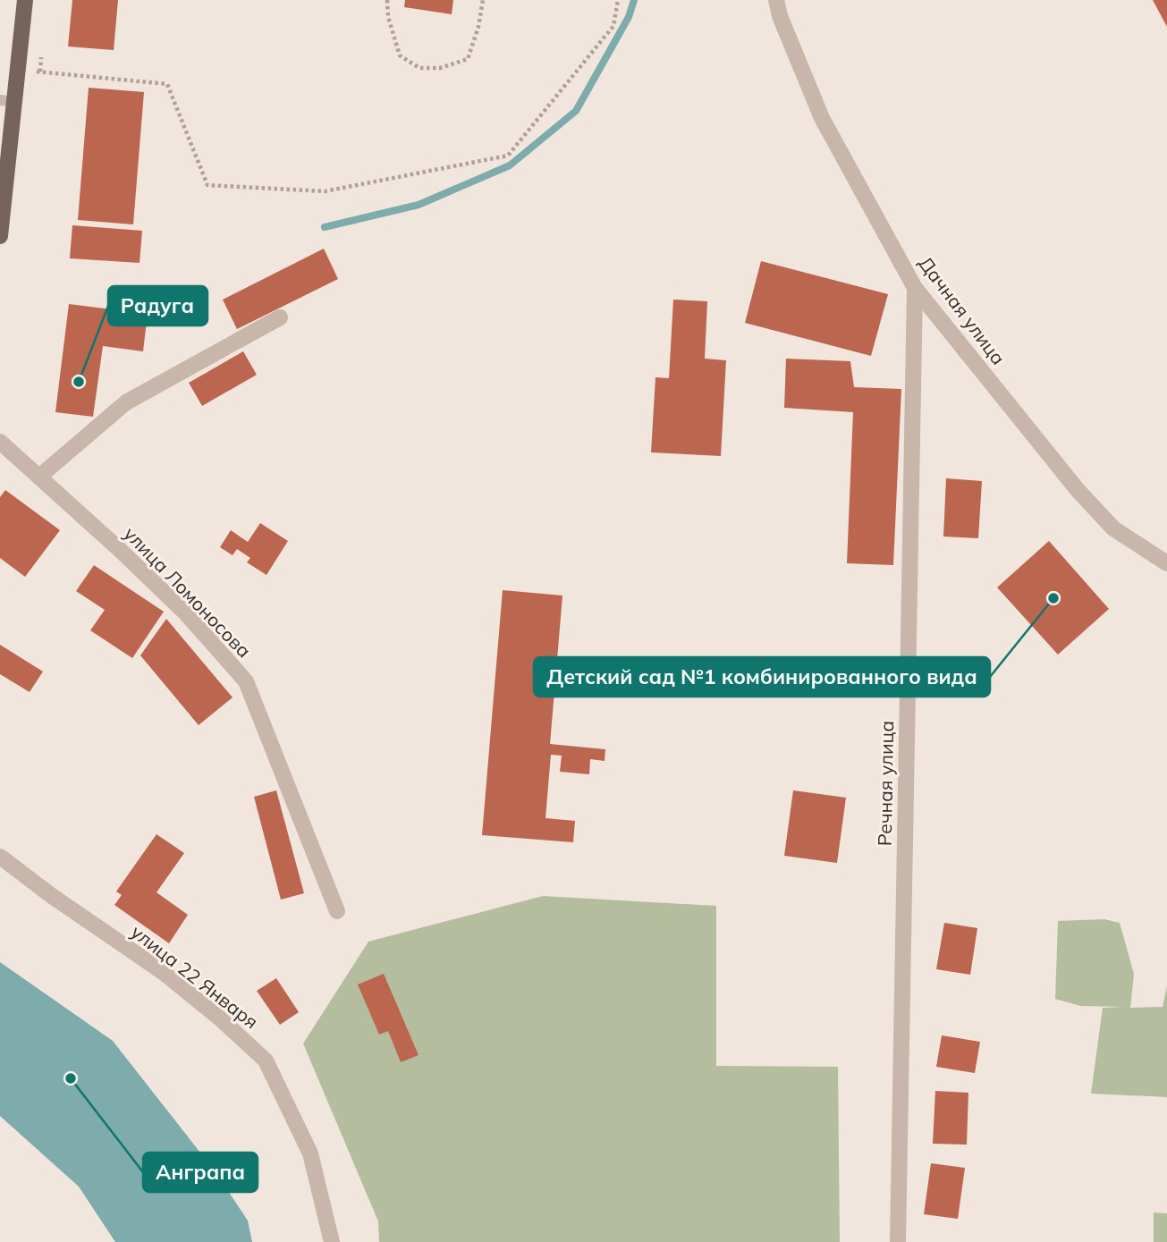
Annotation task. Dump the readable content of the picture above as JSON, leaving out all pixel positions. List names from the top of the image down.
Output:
{
  "streets": {
    "street": [
      "Дачная улица",
      "улица Ломоносова",
      "Речная улица",
      "улица 22 Января"
    ]
  },
  "crossings": [
    ["Дачная улица", "Речная улица"]
  ],
  "places": ["Радуга", "Детский сад №1 комбинированного вида", "Анграпа"]
}
